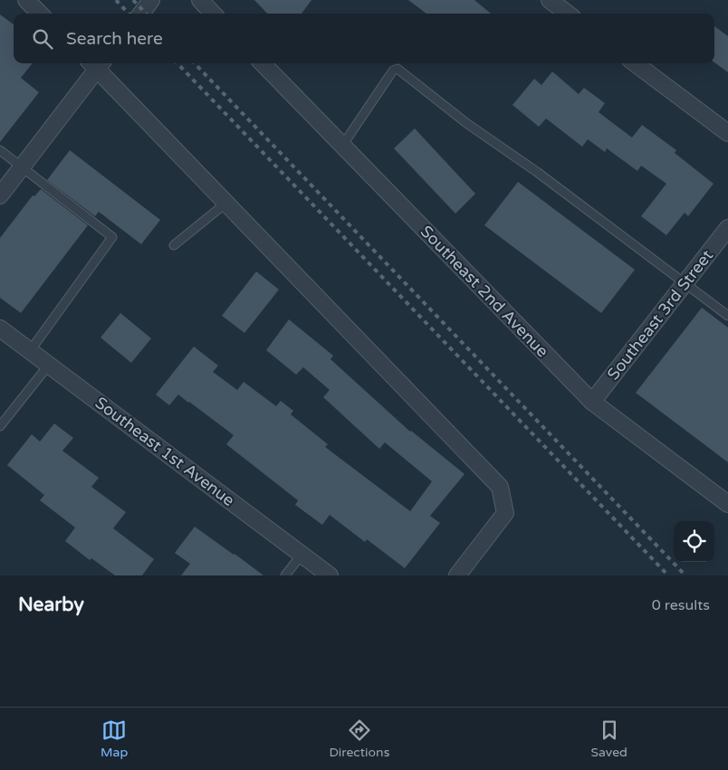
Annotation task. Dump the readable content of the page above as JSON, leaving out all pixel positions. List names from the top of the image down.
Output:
{
  "streets": {
    "street": ["Southeast 2nd Avenue", "Southeast 3rd Street", "Southeast 1st Avenue"]
  },
  "crossings": [
    ["Southeast 2nd Avenue", "Southeast 3rd Street"]
  ],
  "page": {
    "search": "Search here",
    "heading": ["Nearby", "0 results"],
    "nav": ["Map", "Directions", "Saved"]
  }
}
